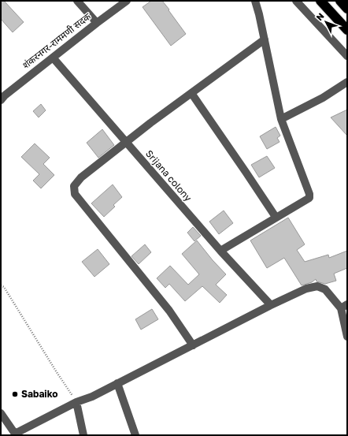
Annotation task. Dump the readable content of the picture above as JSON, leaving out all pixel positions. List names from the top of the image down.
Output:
{
  "streets": {
    "street": ["शंकरनगर-राममणी सदक", "Srijana colony"]
  },
  "crossings": [
    ["शंकरनगर-राममणी सदक", "Srijana colony"]
  ],
  "places": ["Sabaiko"],
  "north": "top left"
}
